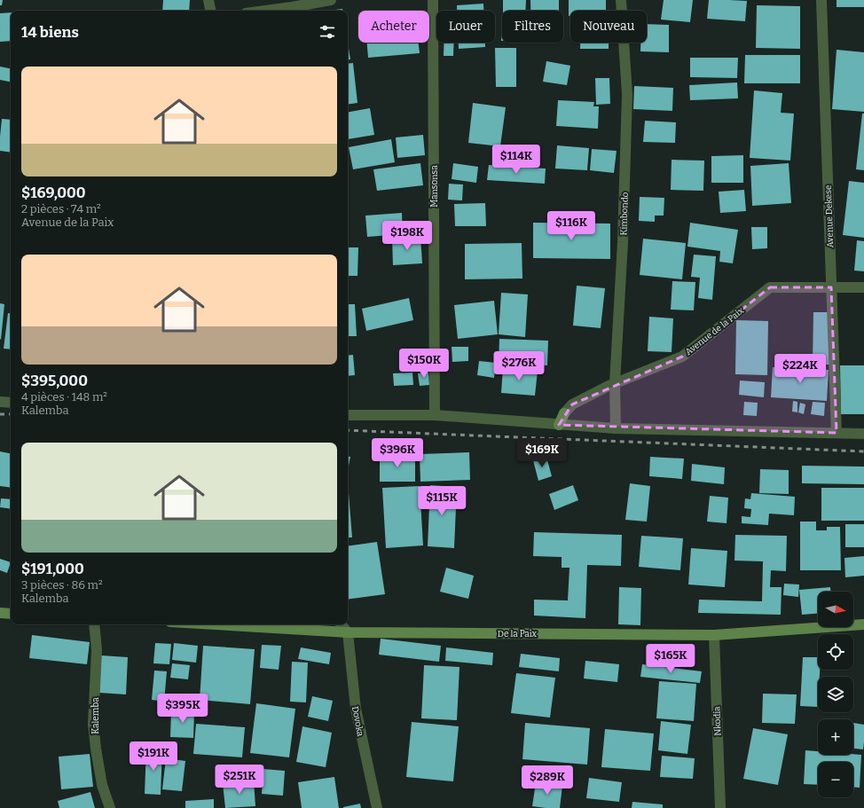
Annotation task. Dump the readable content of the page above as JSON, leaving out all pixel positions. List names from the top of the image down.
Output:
{
  "streets": {
    "street": [
      "Mansonsa",
      "Kimbondo",
      "Avenue Dekese",
      "Avenue de la Paix",
      "De la Paix",
      "Kalemba",
      "Dovoka",
      "Nkodia"
    ]
  },
  "crossings": [
    ["Kimbondo", "Avenue de la Paix"],
    ["Avenue Dekese", "Avenue de la Paix"],
    ["De la Paix", "Dovoka"],
    ["De la Paix", "Nkodia"]
  ],
  "north": "right",
  "page": {
    "chip": [
      "Acheter",
      "Louer",
      "Filtres",
      "Nouveau"
    ],
    "heading": "14 biens",
    "list": [
      {
        "name": "$169,000",
        "note": "2 pièces · 74 m² · Avenue de la Paix"
      },
      {
        "name": "$395,000",
        "note": "4 pièces · 148 m² · Kalemba"
      },
      {
        "name": "$191,000",
        "note": "3 pièces · 86 m² · Kalemba"
      }
    ],
    "price": [
      "$114K",
      "$116K",
      "$198K",
      "$150K",
      "$276K",
      "$224K",
      "$396K",
      "$169K",
      "$115K",
      "$165K",
      "$395K",
      "$191K",
      "$251K",
      "$289K"
    ],
    "map_buttons": ["+", "−"]
  }
}
